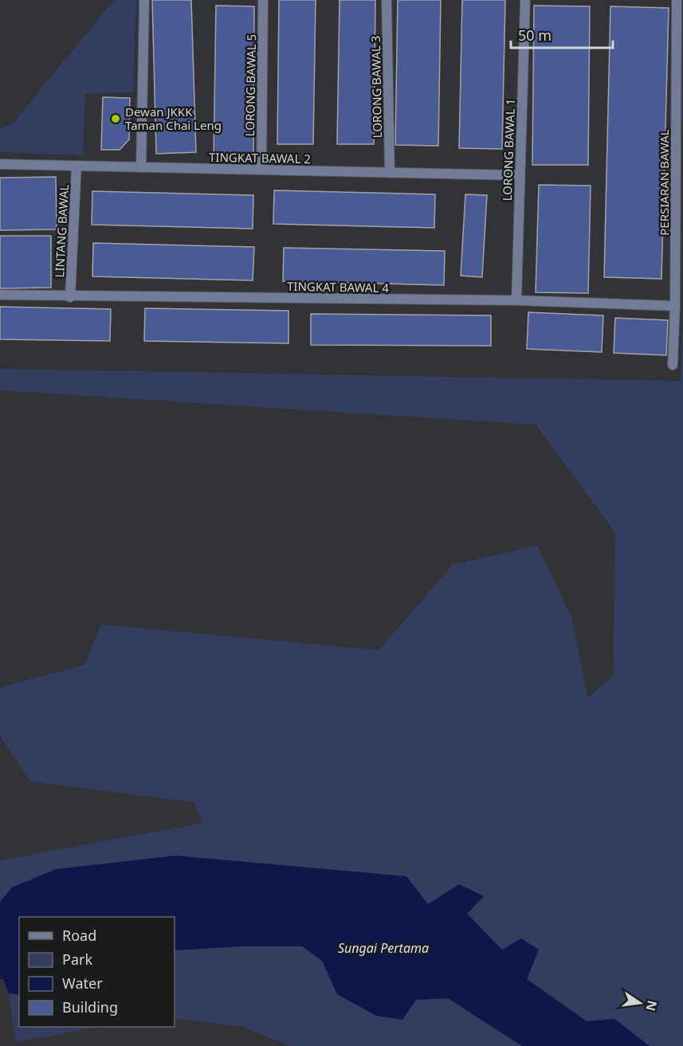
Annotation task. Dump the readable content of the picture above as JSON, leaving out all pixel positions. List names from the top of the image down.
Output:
{
  "streets": {
    "street": [
      "LORONG BAWAL 5",
      "LORONG BAWAL 3",
      "LORONG BAWAL 1",
      "TINGKAT BAWAL 2",
      "PERSIARAN BAWAL",
      "LINTANG BAWAL",
      "TINGKAT BAWAL 4"
    ]
  },
  "crossings": [
    ["LORONG BAWAL 5", "TINGKAT BAWAL 2"],
    ["LORONG BAWAL 3", "TINGKAT BAWAL 2"],
    ["LORONG BAWAL 1", "TINGKAT BAWAL 2"],
    ["LORONG BAWAL 1", "TINGKAT BAWAL 4"],
    ["TINGKAT BAWAL 2", "LINTANG BAWAL"],
    ["PERSIARAN BAWAL", "TINGKAT BAWAL 4"],
    ["LINTANG BAWAL", "TINGKAT BAWAL 4"]
  ],
  "water": ["Sungai Pertama"],
  "places": ["Dewan JKKK Taman Chai Leng"],
  "legend": [
    "Road",
    "Park",
    "Water",
    "Building"
  ],
  "scale_bar": "50 m",
  "north": "right"
}
